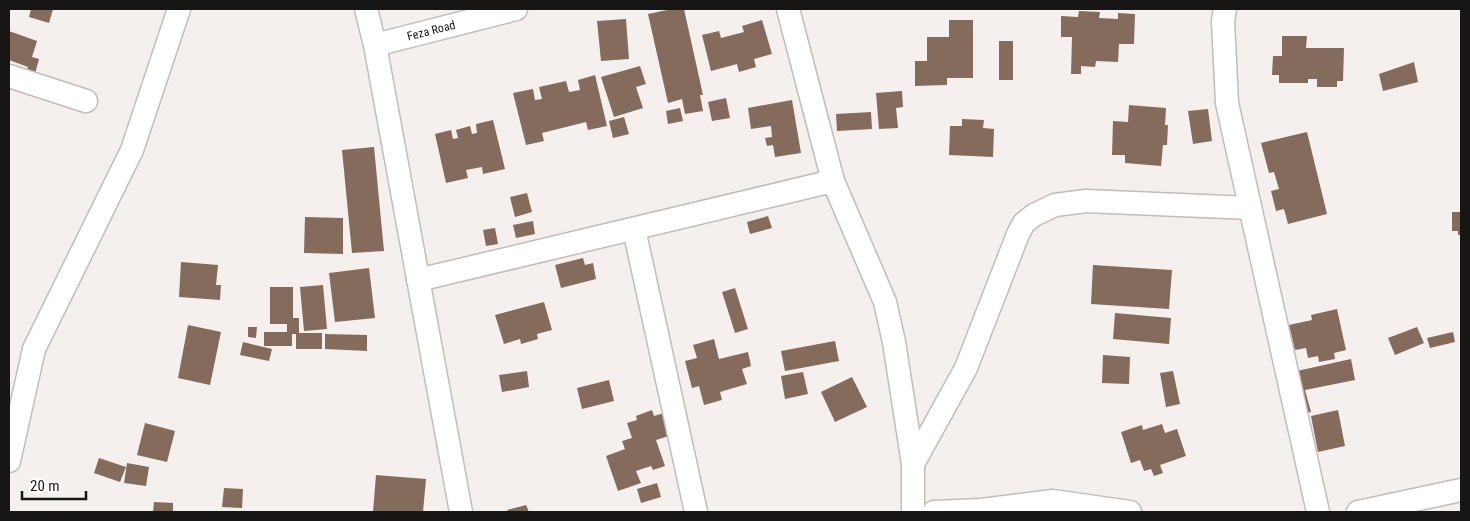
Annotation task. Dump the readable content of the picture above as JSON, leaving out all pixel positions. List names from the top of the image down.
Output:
{
  "streets": {
    "street": ["Feza Road"]
  },
  "scale_bar": "20 m"
}
